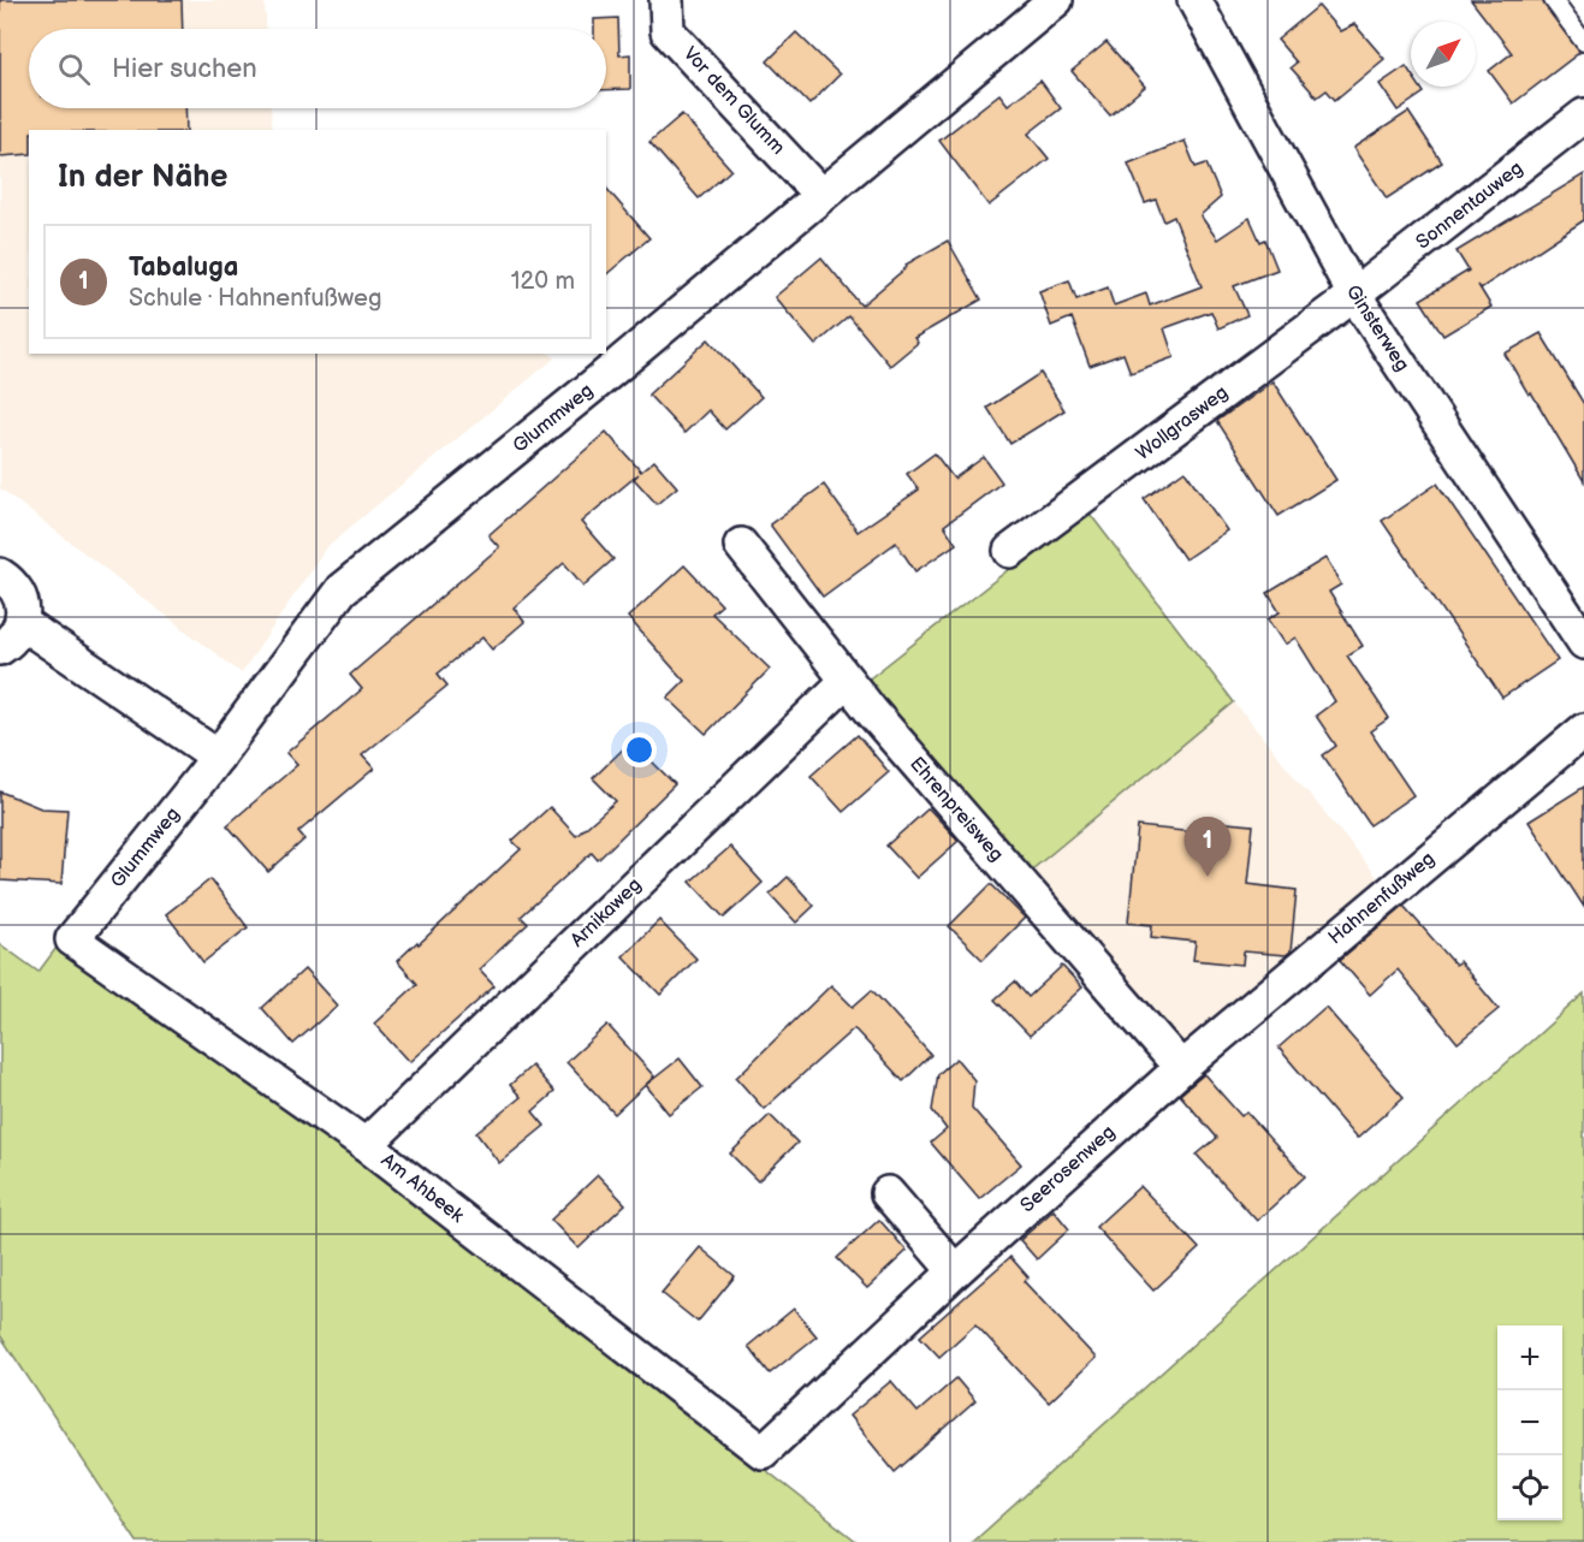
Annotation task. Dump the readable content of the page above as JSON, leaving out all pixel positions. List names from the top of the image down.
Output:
{
  "streets": {
    "street": [
      "Vor dem Glumm",
      "Sonnentauweg",
      "Ginsterweg",
      "Glummweg",
      "Wollgrasweg",
      "Ehrenpreisweg",
      "Hahnenfußweg",
      "Arnikaweg",
      "Seerosenweg",
      "Am Ahbeek"
    ]
  },
  "crossings": [
    ["Vor dem Glumm", "Glummweg"],
    ["Sonnentauweg", "Ginsterweg"],
    ["Sonnentauweg", "Wollgrasweg"],
    ["Ginsterweg", "Wollgrasweg"],
    ["Glummweg", "Am Ahbeek"],
    ["Ehrenpreisweg", "Hahnenfußweg"],
    ["Ehrenpreisweg", "Arnikaweg"],
    ["Ehrenpreisweg", "Seerosenweg"],
    ["Hahnenfußweg", "Seerosenweg"],
    ["Arnikaweg", "Am Ahbeek"],
    ["Seerosenweg", "Am Ahbeek"]
  ],
  "north": "top right",
  "page": {
    "search": "Hier suchen",
    "heading": "In der Nähe",
    "list": [
      {
        "mark": "1",
        "name": "Tabaluga",
        "note": "Schule · Hahnenfußweg",
        "value": "120 m"
      }
    ],
    "pins": "1",
    "map_buttons": ["+", "−"]
  }
}
